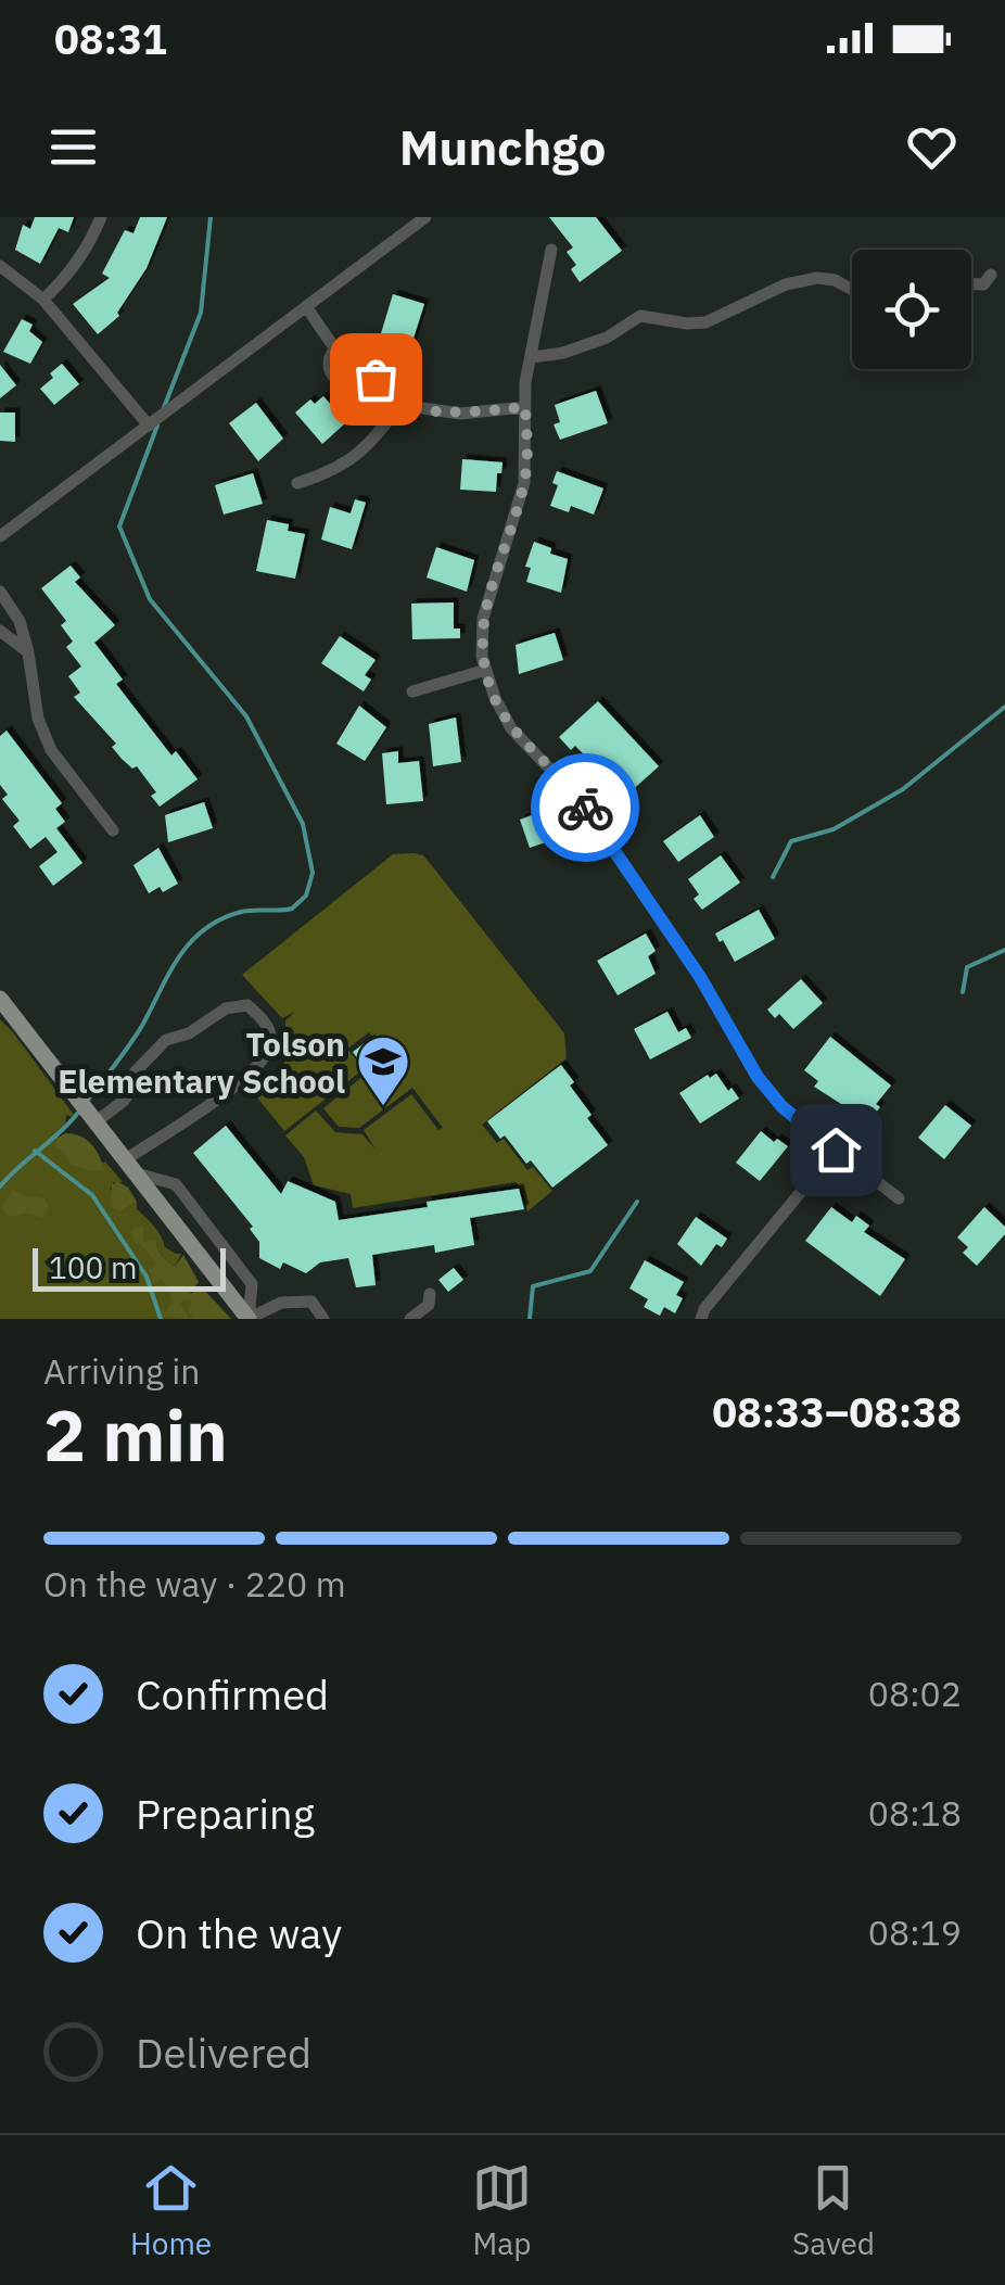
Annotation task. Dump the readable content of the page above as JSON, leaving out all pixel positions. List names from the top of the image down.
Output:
{
  "places": {
    "school or university": ["Tolson Elementary School"]
  },
  "scale_bar": "100 m",
  "page": {
    "status": "08:31",
    "header": "Munchgo",
    "scale": "100 m",
    "heading": ["2 min", "Arriving in", "08:33–08:38"],
    "bar": "On the way · 220 m",
    "list": [
      ["Confirmed", "08:02"],
      ["Preparing", "08:18"],
      ["On the way", "08:19"],
      "Delivered"
    ],
    "tabs": ["Home", "Map", "Saved"]
  }
}
